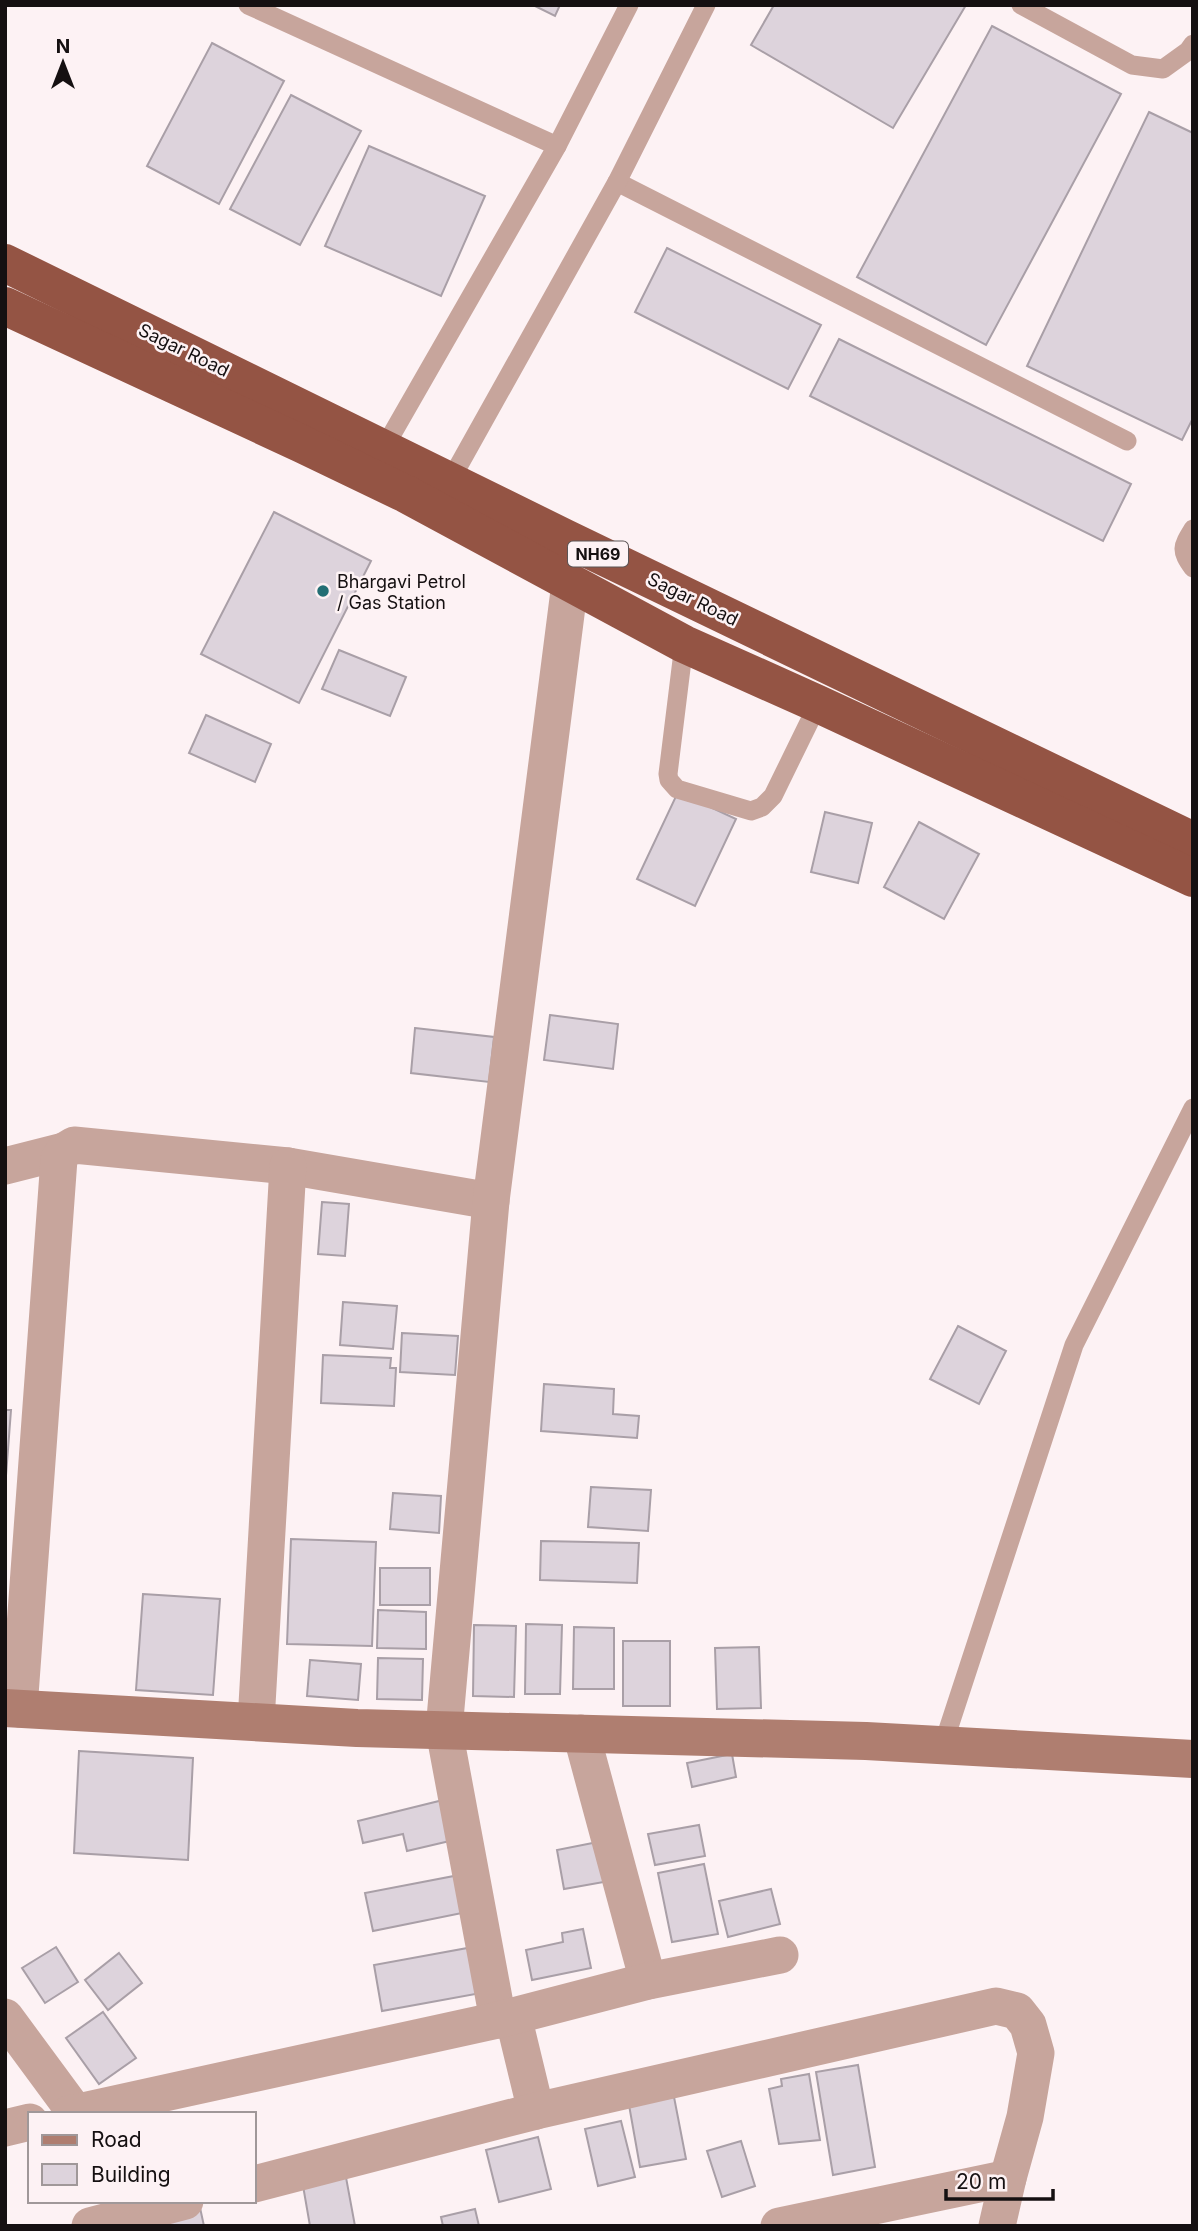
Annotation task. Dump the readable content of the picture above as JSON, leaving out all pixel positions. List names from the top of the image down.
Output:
{
  "streets": {
    "highway": ["Sagar Road", "NH69"]
  },
  "places": ["Bhargavi Petrol / Gas Station"],
  "legend": ["Road", "Building"],
  "scale_bar": "20 m",
  "north": "top"
}
